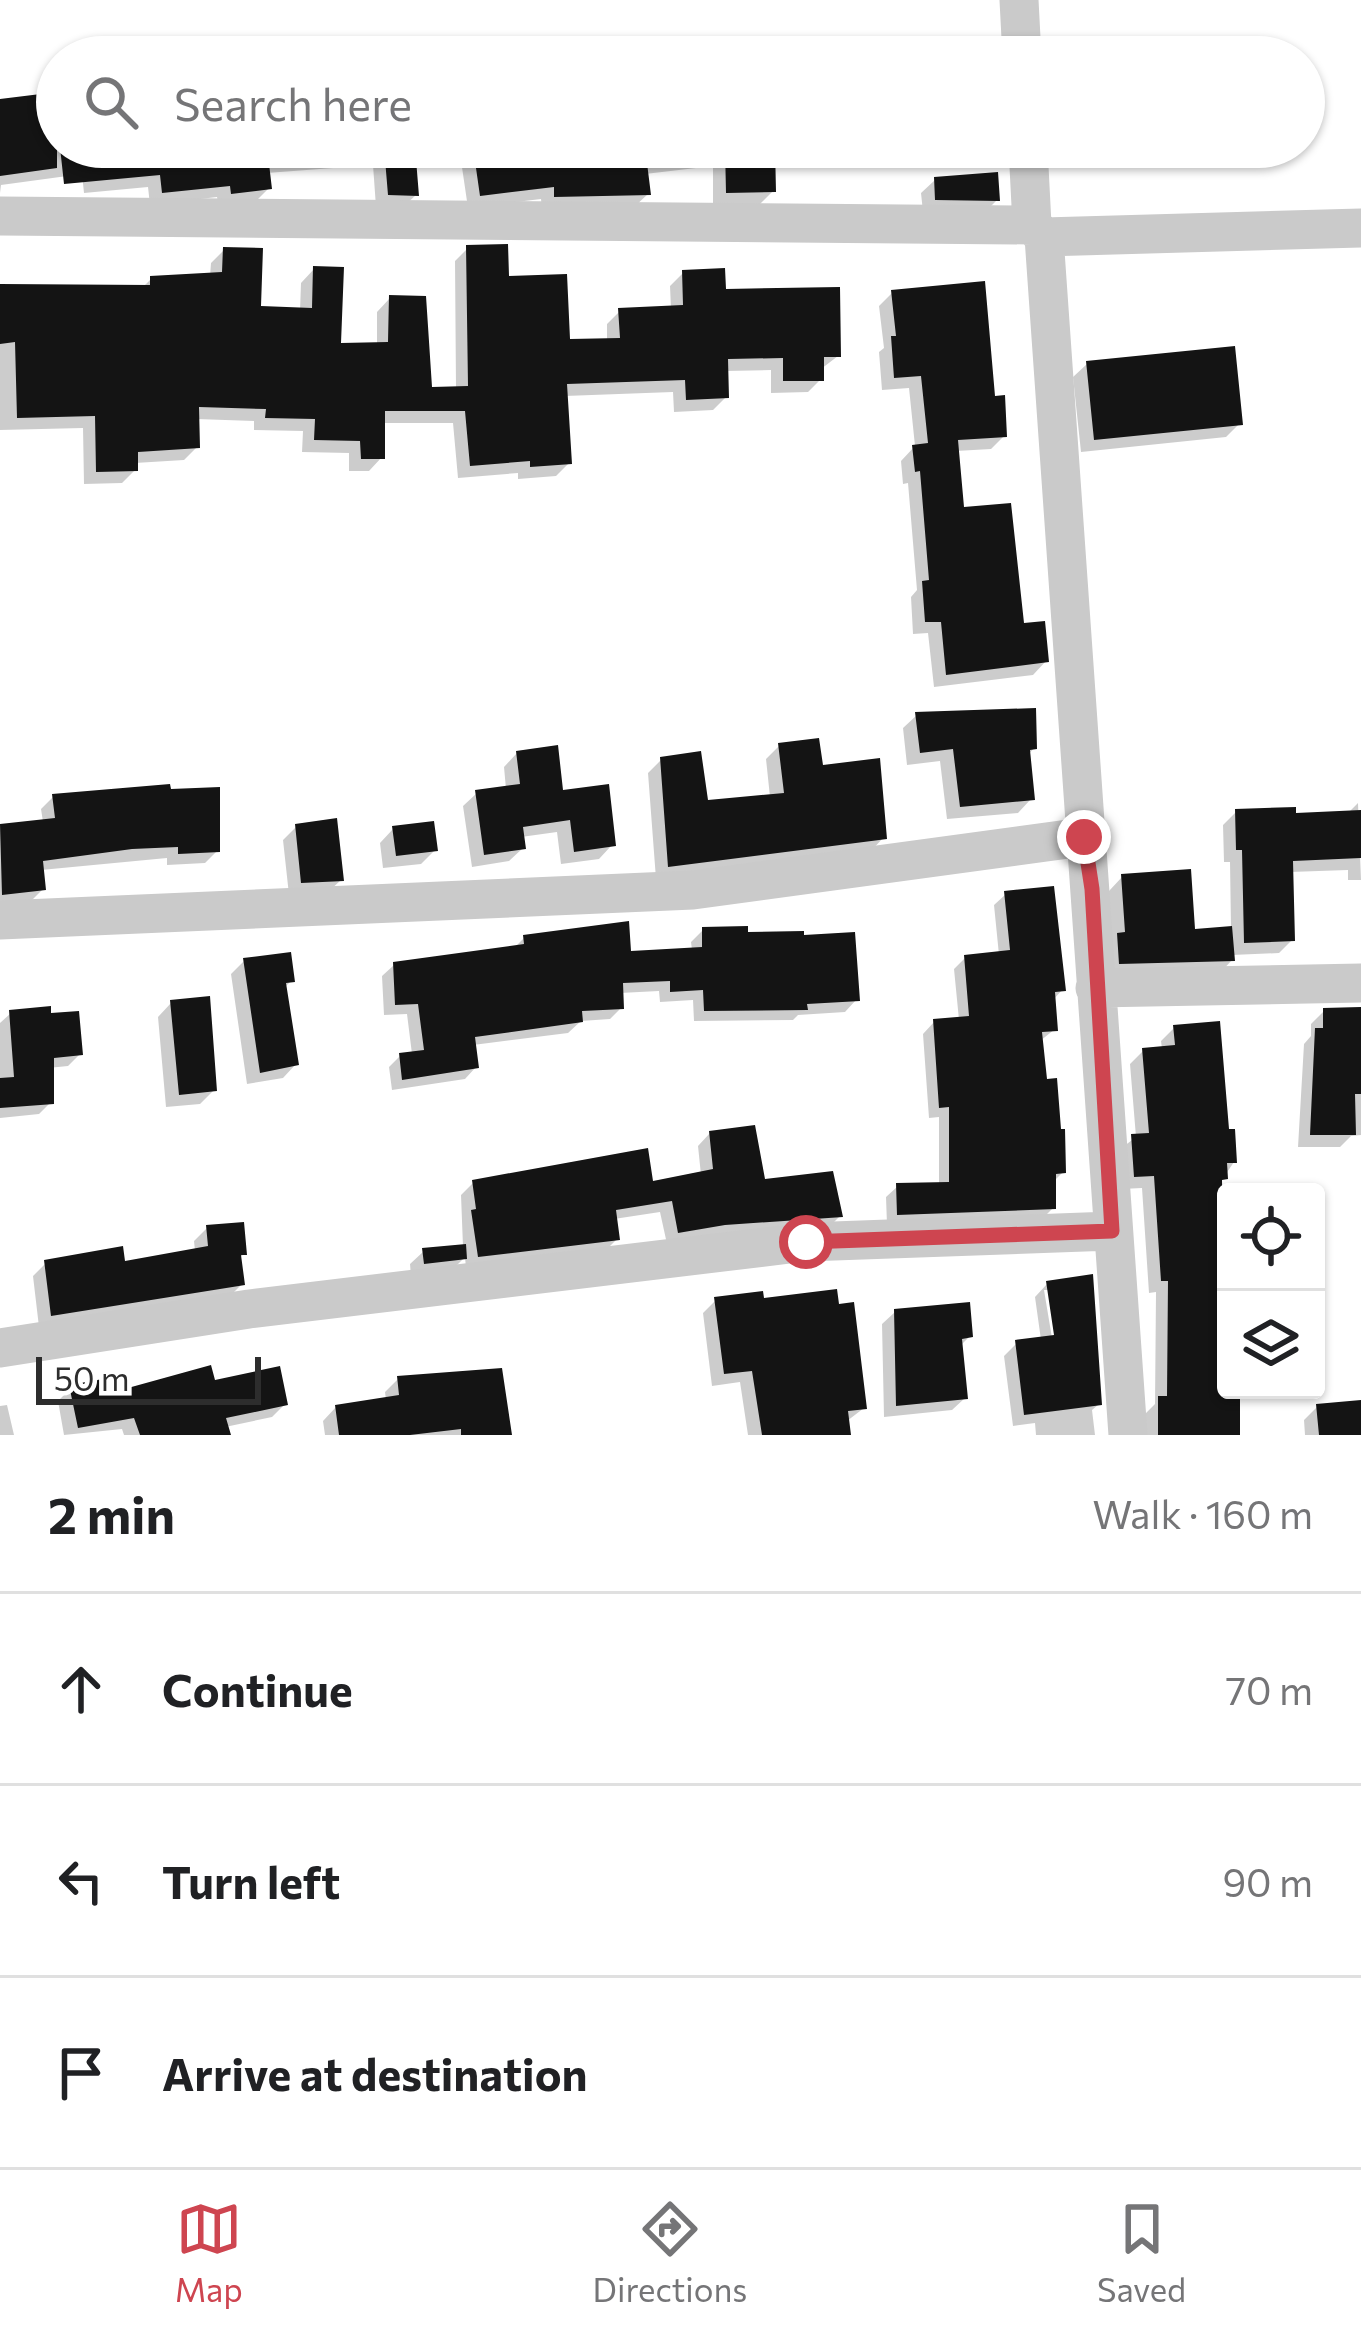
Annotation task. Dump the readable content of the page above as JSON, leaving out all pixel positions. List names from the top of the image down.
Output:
{
  "scale_bar": "50 m",
  "page": {
    "search": "Search here",
    "scale": "50 m",
    "heading": ["2 min", "Walk · 160 m"],
    "list": [
      ["Continue", "70 m"],
      ["Turn left", "90 m"],
      "Arrive at destination"
    ],
    "nav": ["Map", "Directions", "Saved"]
  }
}
